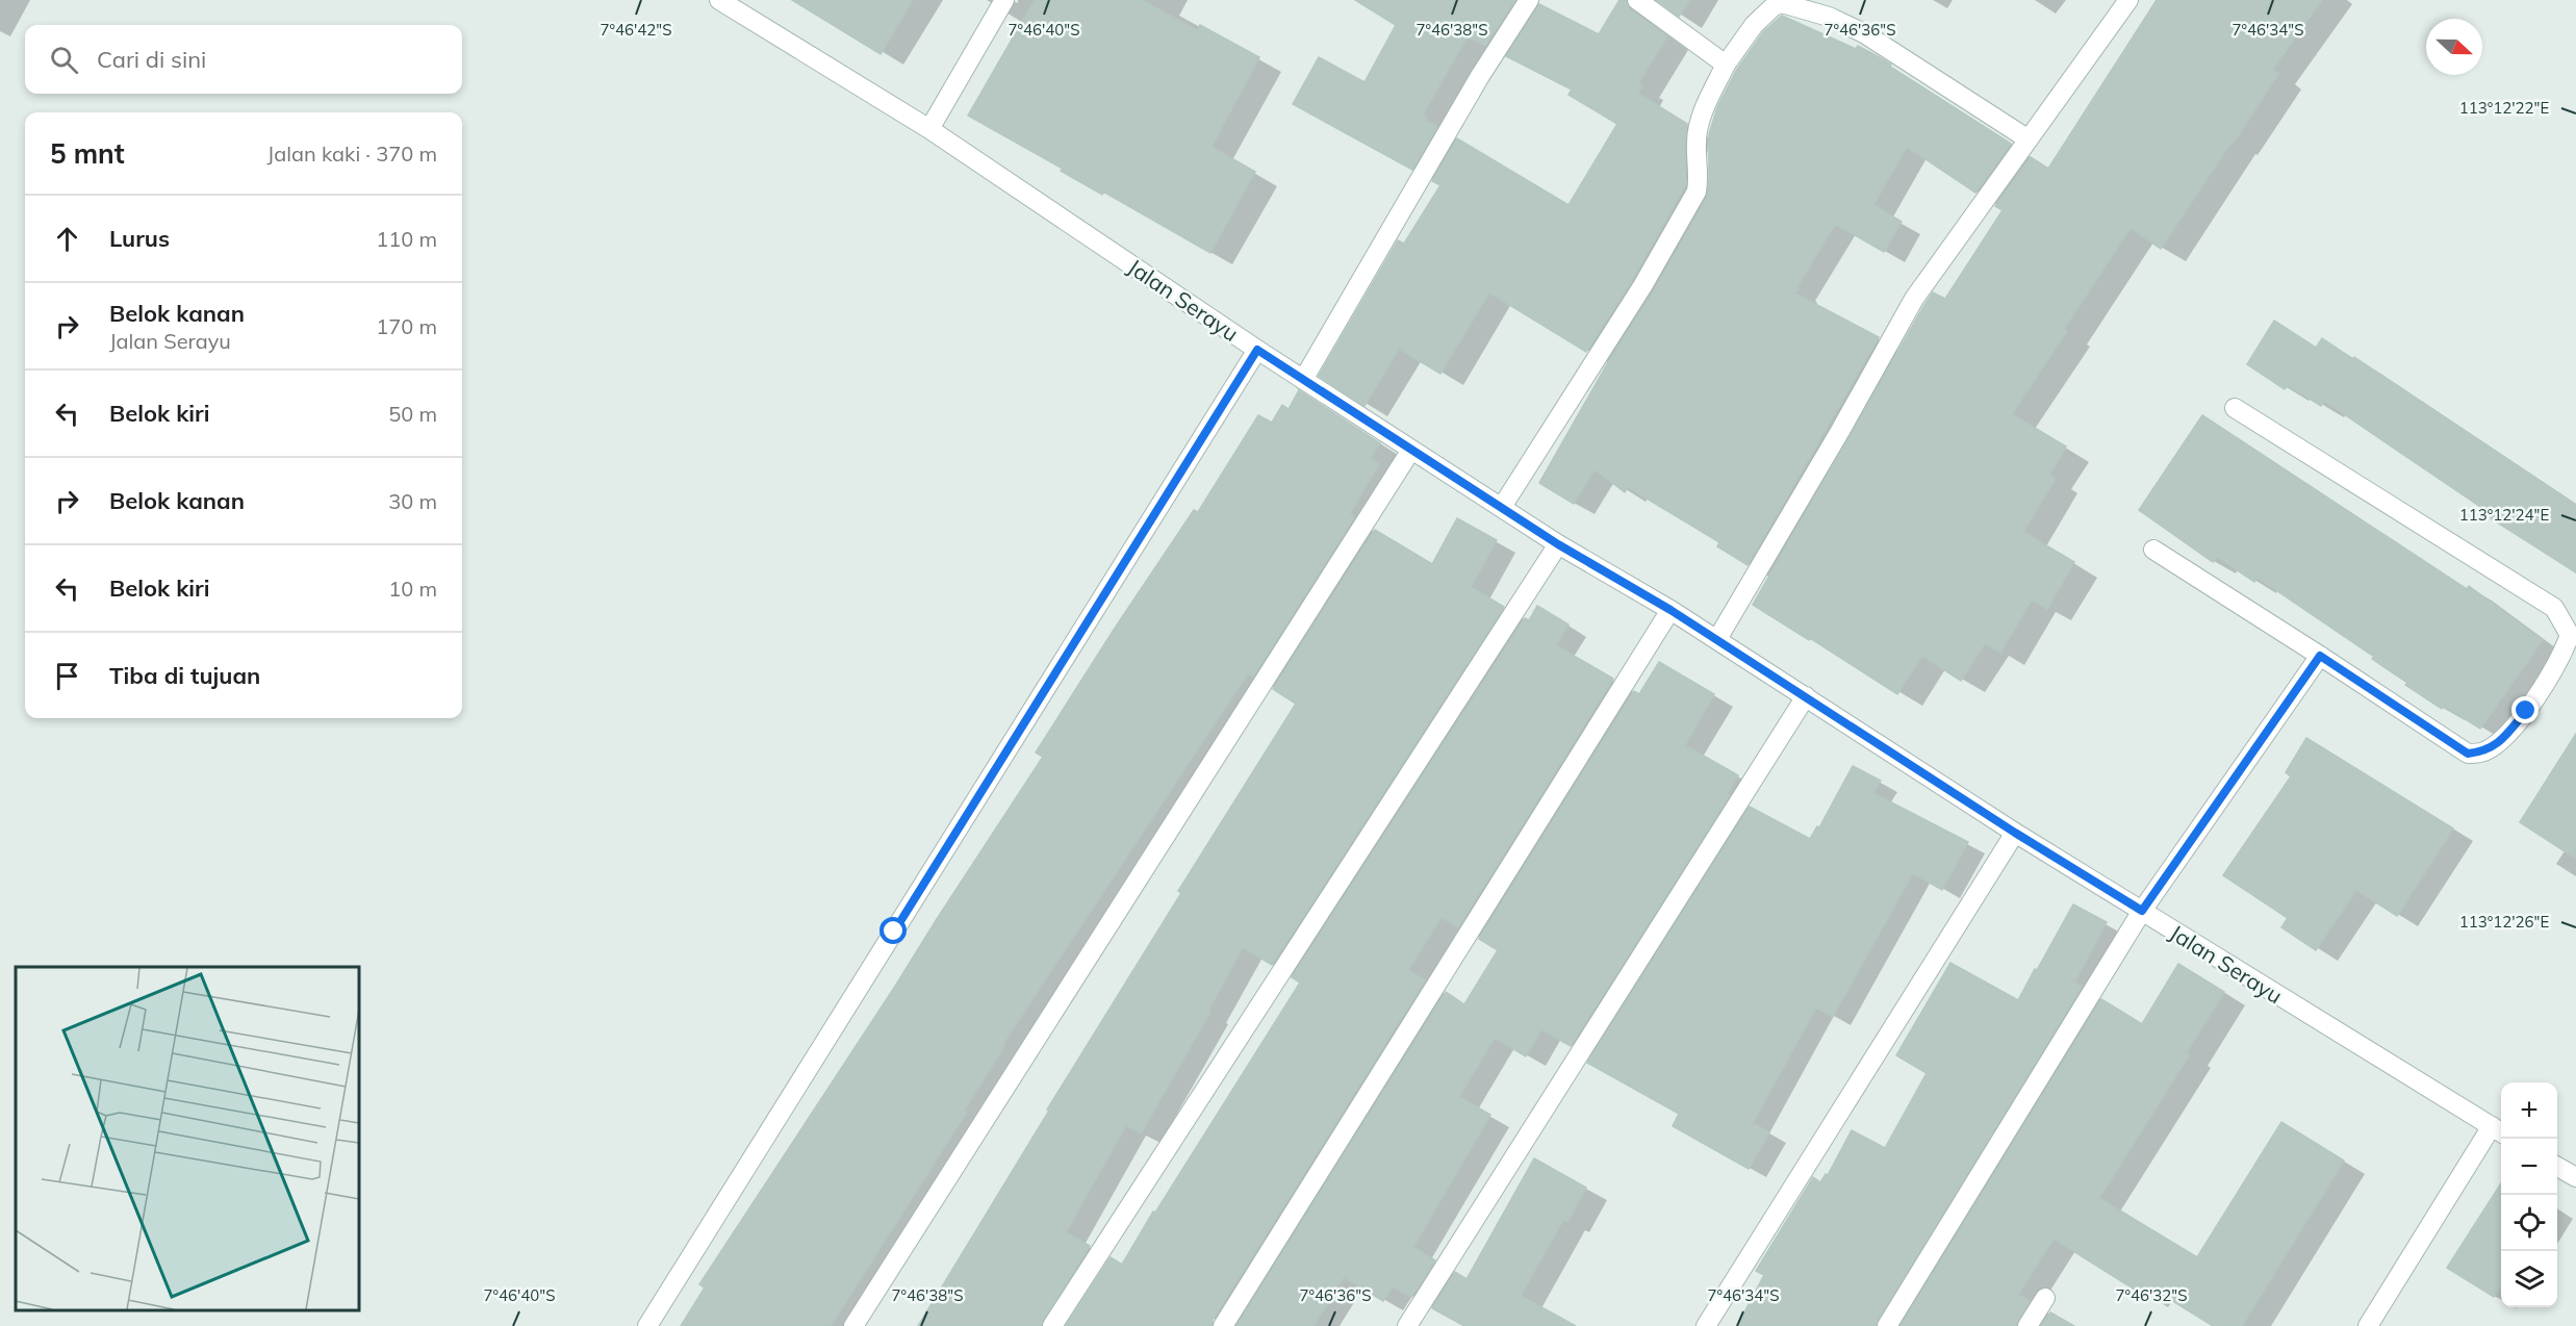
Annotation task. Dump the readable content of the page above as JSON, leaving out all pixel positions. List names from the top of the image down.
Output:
{
  "streets": {
    "street": ["Jalan Serayu"]
  },
  "north": "right",
  "page": {
    "search": "Cari di sini",
    "heading": ["5 mnt", "Jalan kaki · 370 m"],
    "list": [
      ["Lurus", "110 m"],
      ["Belok kanan", "Jalan Serayu", "170 m"],
      ["Belok kiri", "50 m"],
      ["Belok kanan", "30 m"],
      ["Belok kiri", "10 m"],
      "Tiba di tujuan"
    ],
    "map_buttons": ["+", "−"]
  },
  "coordinates": [
    "7°46'42\"S",
    "7°46'38\"S",
    "7°46'36\"S",
    "7°46'34\"S",
    "7°46'40\"S",
    "113°12'22\"E",
    "113°12'24\"E",
    "113°12'26\"E",
    "7°46'32\"S"
  ]
}
